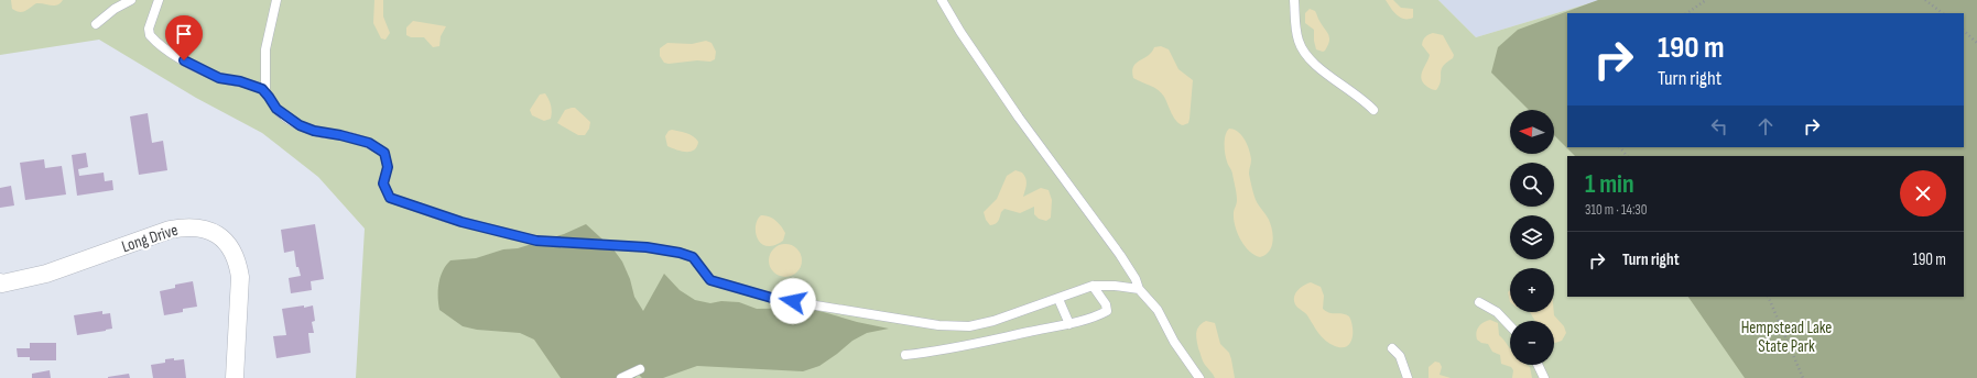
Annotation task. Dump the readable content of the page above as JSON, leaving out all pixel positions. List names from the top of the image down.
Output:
{
  "streets": {
    "street": ["Long Drive"]
  },
  "parks": ["Hempstead Lake State Park"],
  "north": "left",
  "page": {
    "turn": ["190 m", "Turn right"],
    "map_buttons": ["+", "−"],
    "heading": ["1 min", "310 m · 14:30"],
    "list": [
      {
        "name": "Turn right",
        "value": "190 m"
      }
    ]
  }
}
